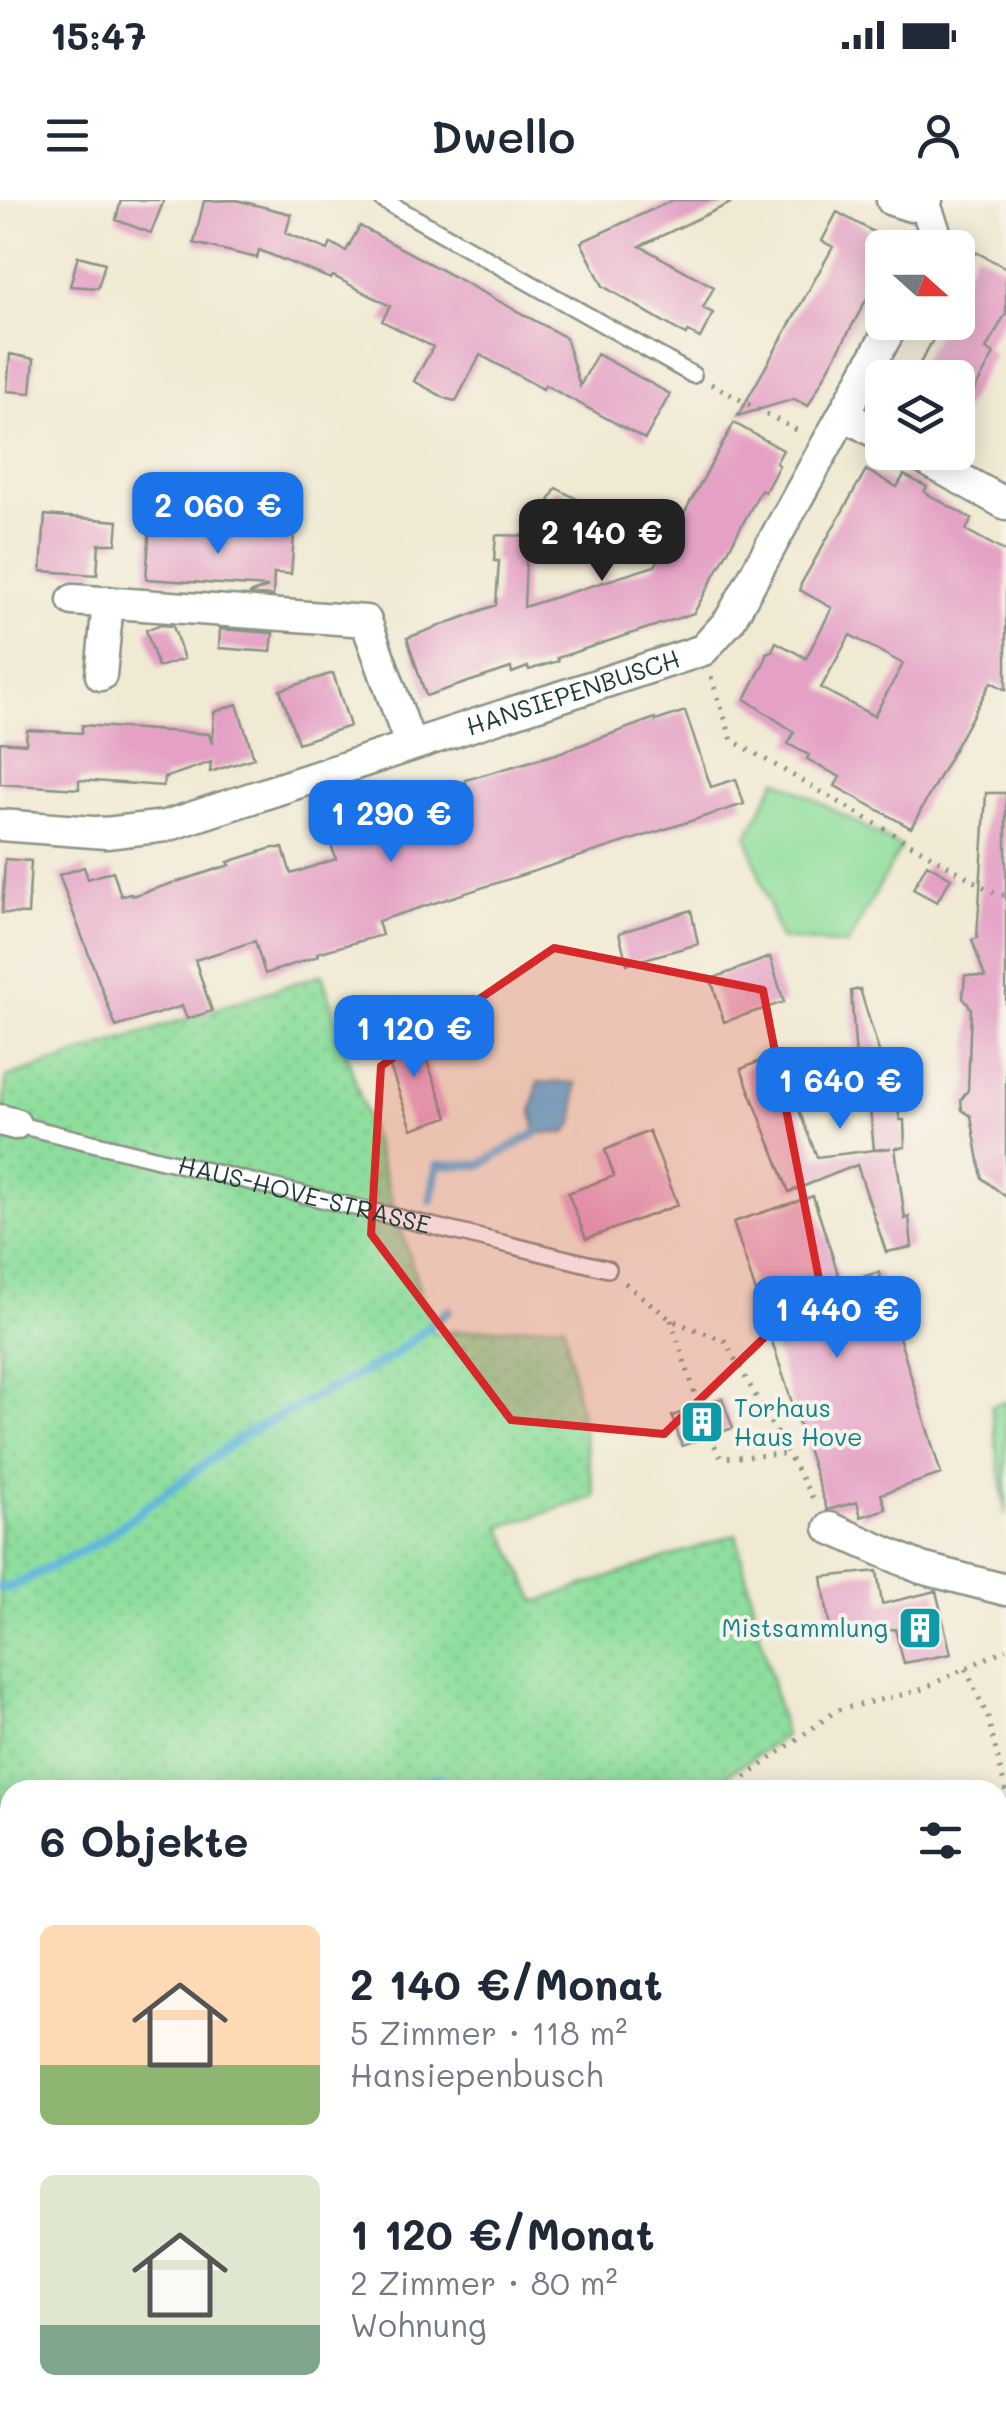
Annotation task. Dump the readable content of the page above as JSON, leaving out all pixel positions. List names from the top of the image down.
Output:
{
  "streets": {
    "street": ["HANSIEPENBUSCH"],
    "lane": ["HAUS-HOVE-STRASSE"]
  },
  "places": {
    "building": ["Torhaus Haus Hove", "Mistsammlung"]
  },
  "north": "right",
  "page": {
    "status": "15:47",
    "header": "Dwello",
    "price": [
      "2 060 €",
      "2 140 €",
      "1 290 €",
      "1 120 €",
      "1 640 €",
      "1 440 €"
    ],
    "heading": "6 Objekte",
    "list": [
      {
        "name": "2 140 €/Monat",
        "note": "5 Zimmer · 118 m² · Hansiepenbusch"
      },
      {
        "name": "1 120 €/Monat",
        "note": "2 Zimmer · 80 m² · Wohnung"
      }
    ]
  }
}
